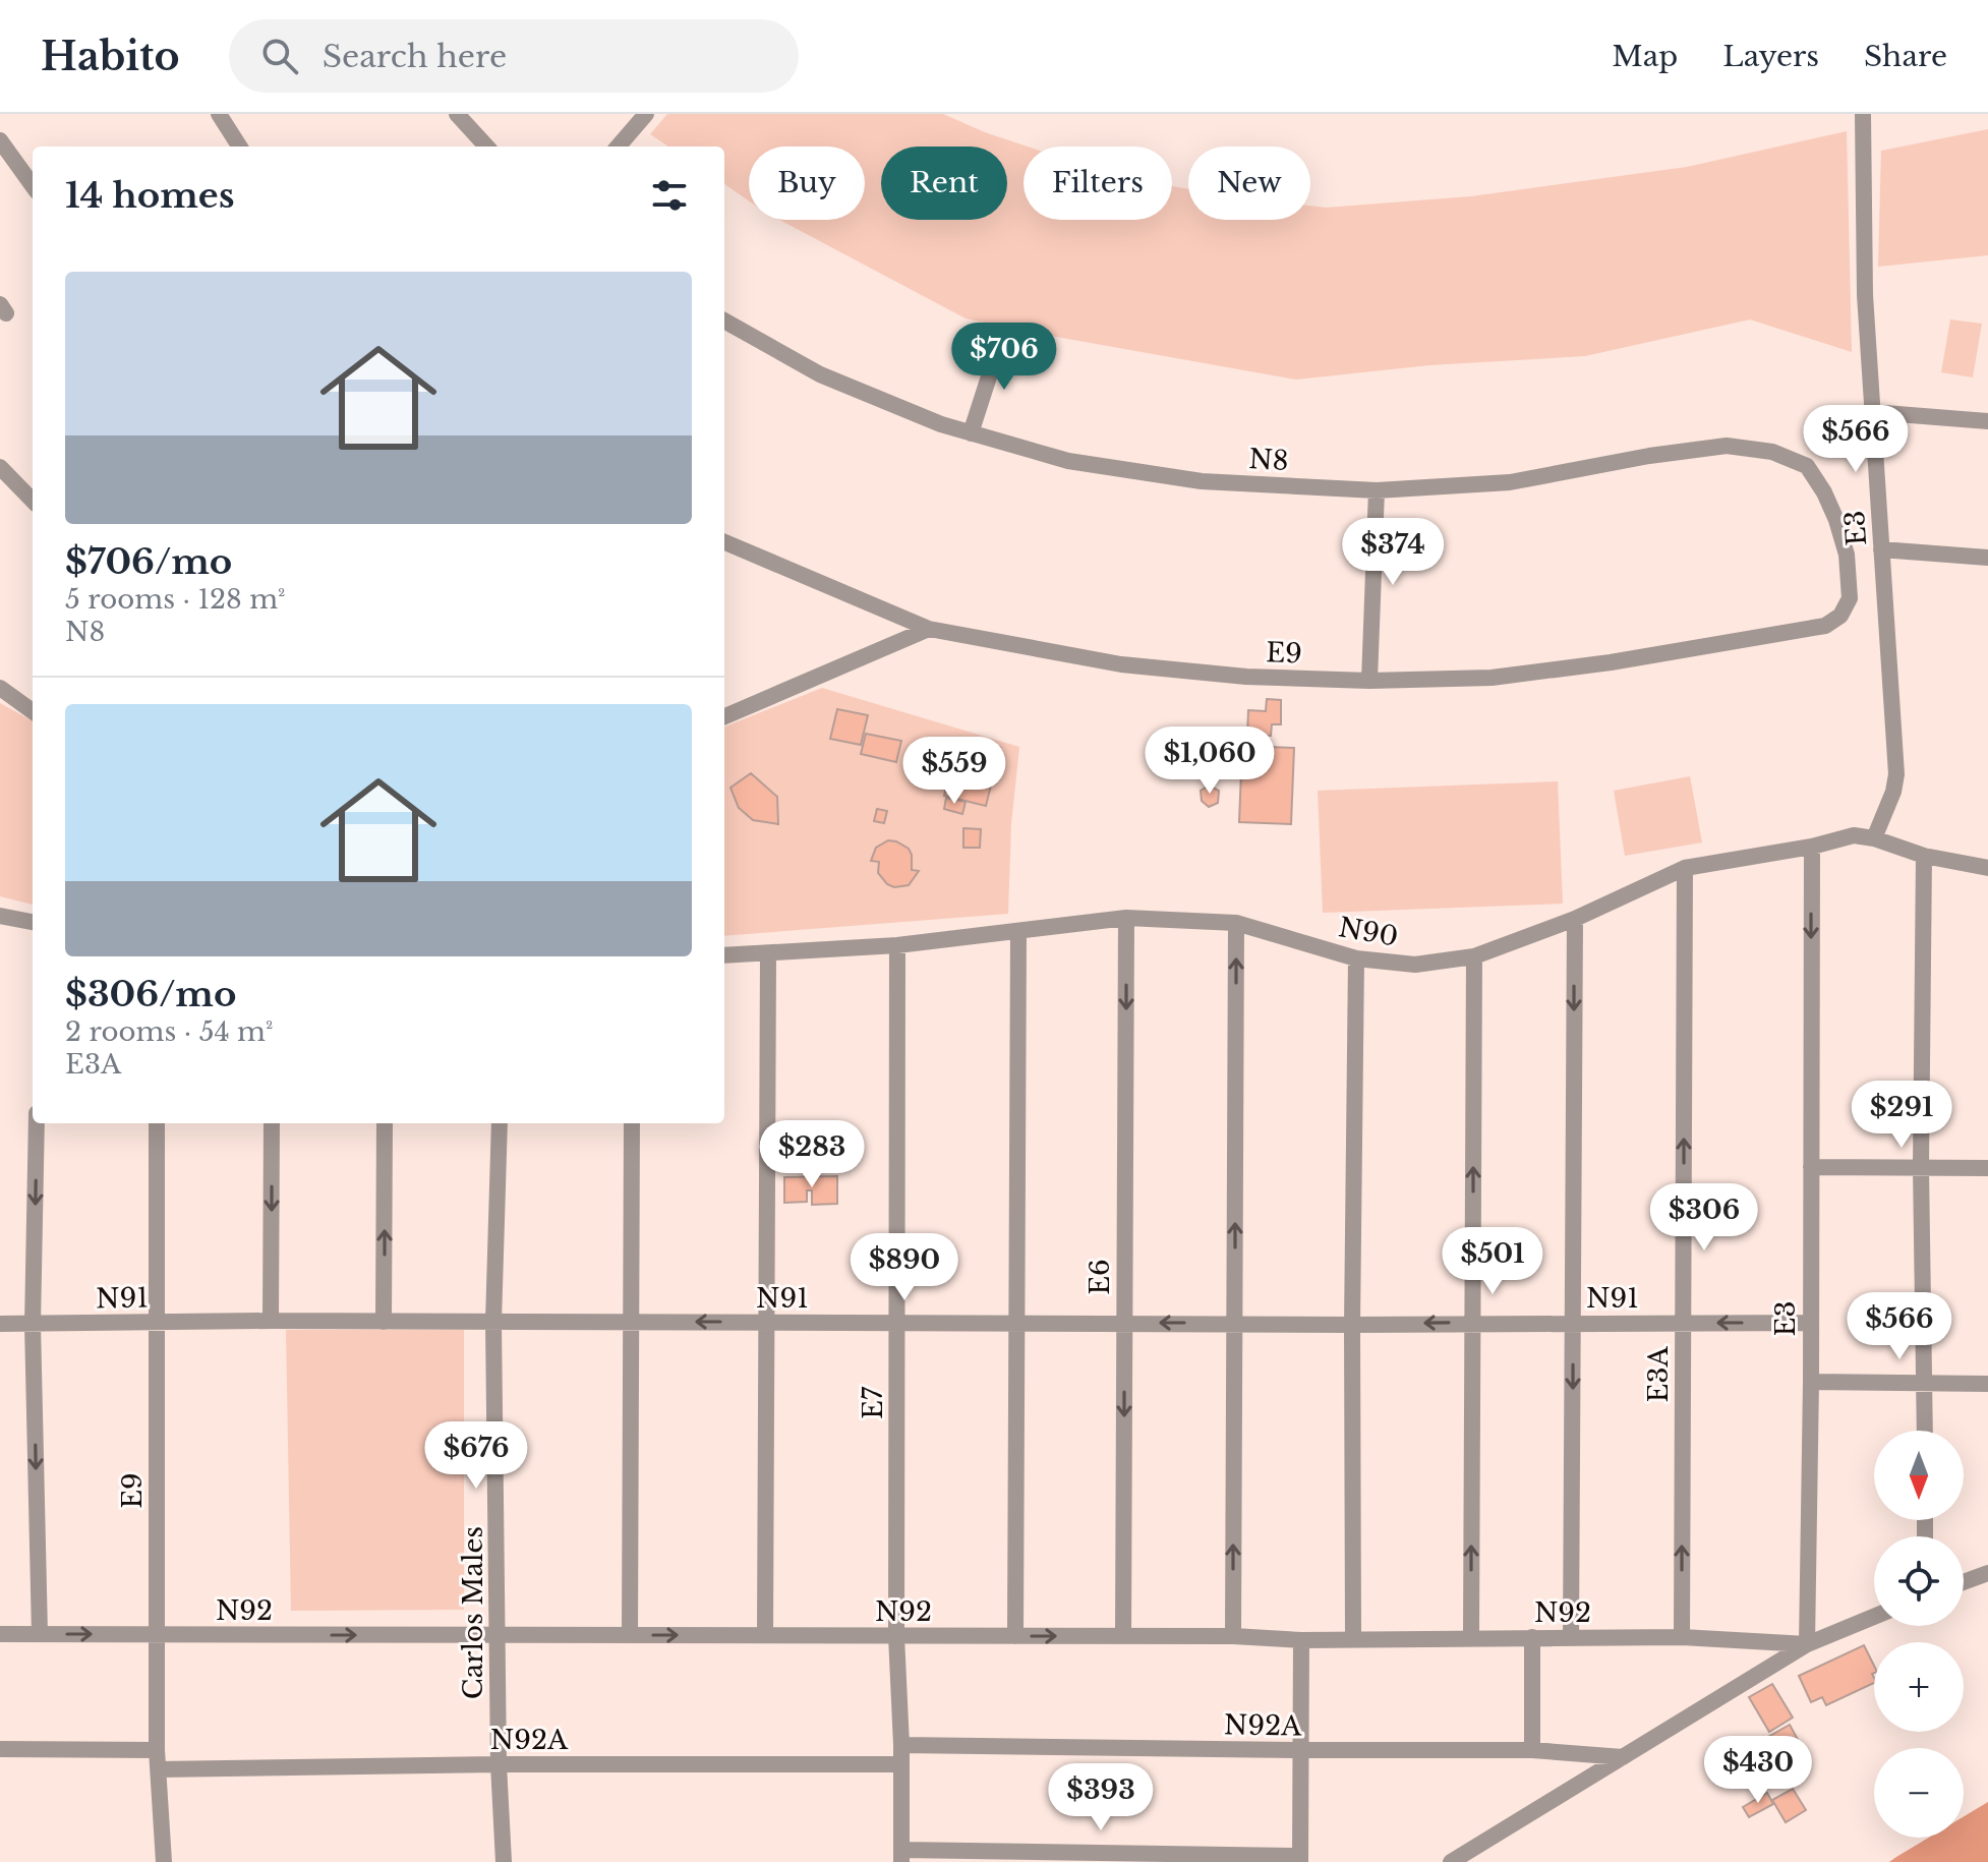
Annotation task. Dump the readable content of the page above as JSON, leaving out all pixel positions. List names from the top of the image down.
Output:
{
  "streets": {
    "street": [
      "N8",
      "E3",
      "E9",
      "N90",
      "E6",
      "N91",
      "E3A",
      "E7",
      "N92",
      "Carlos Males",
      "N92A"
    ]
  },
  "crossings": [
    ["N8", "E9"],
    ["E3", "N90"],
    ["E3", "N91"],
    ["E3", "N92"],
    ["E9", "N91"],
    ["E9", "N92"],
    ["E9", "N92A"],
    ["N90", "E6"],
    ["N90", "E3A"],
    ["N90", "E7"],
    ["E6", "N91"],
    ["E6", "N92"],
    ["N91", "E3A"],
    ["N91", "E7"],
    ["N91", "Carlos Males"],
    ["E3A", "N92"],
    ["E7", "N92"],
    ["E7", "N92A"],
    ["N92", "Carlos Males"],
    ["Carlos Males", "N92A"]
  ],
  "one_way": ["N92"],
  "north": "bottom",
  "page": {
    "header": "Habito",
    "search": "Search here",
    "nav": ["Map", "Layers", "Share"],
    "chip": [
      "Buy",
      "Rent",
      "Filters",
      "New"
    ],
    "heading": "14 homes",
    "list": [
      {
        "name": "$706/mo",
        "note": "5 rooms · 128 m² · N8"
      },
      {
        "name": "$306/mo",
        "note": "2 rooms · 54 m² · E3A"
      }
    ],
    "price": [
      "$706",
      "$566",
      "$374",
      "$1,060",
      "$559",
      "$291",
      "$283",
      "$306",
      "$501",
      "$890",
      "$566",
      "$676",
      "$430",
      "$393"
    ],
    "map_buttons": ["+", "−"]
  }
}
